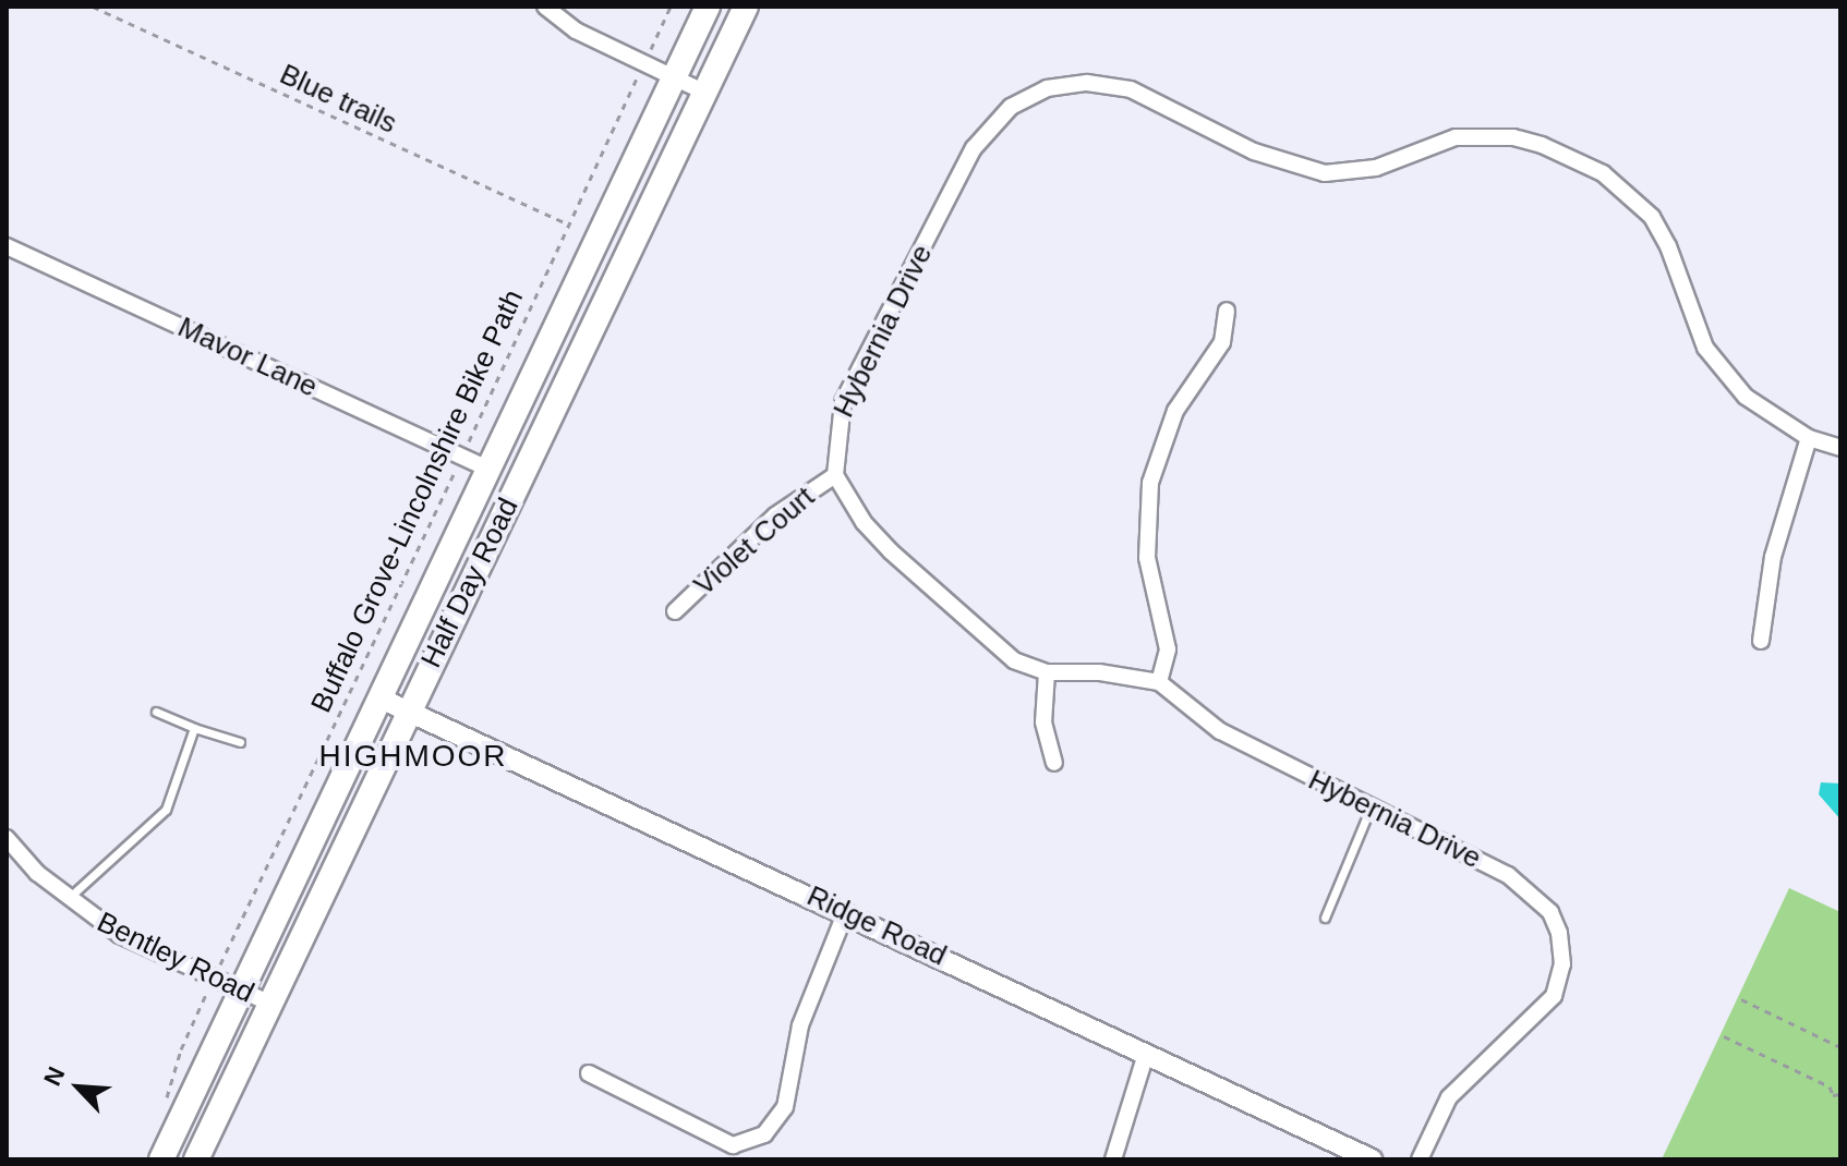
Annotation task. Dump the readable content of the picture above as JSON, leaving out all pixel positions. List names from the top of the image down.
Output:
{
  "streets": {
    "main road": ["Half Day Road"],
    "street": [
      "Hybernia Drive",
      "Mavor Lane",
      "Violet Court",
      "Ridge Road",
      "Bentley Road"
    ],
    "path": ["Blue trails", "Buffalo Grove-Lincolnshire Bike Path"]
  },
  "crossings": [
    ["Blue trails", "Buffalo Grove-Lincolnshire Bike Path"],
    ["Hybernia Drive", "Violet Court"],
    ["Mavor Lane", "Buffalo Grove-Lincolnshire Bike Path"],
    ["Mavor Lane", "Half Day Road"],
    ["Buffalo Grove-Lincolnshire Bike Path", "Bentley Road"],
    ["Half Day Road", "Ridge Road"],
    ["Half Day Road", "Bentley Road"]
  ],
  "districts": ["HIGHMOOR"],
  "north": "top left"
}
